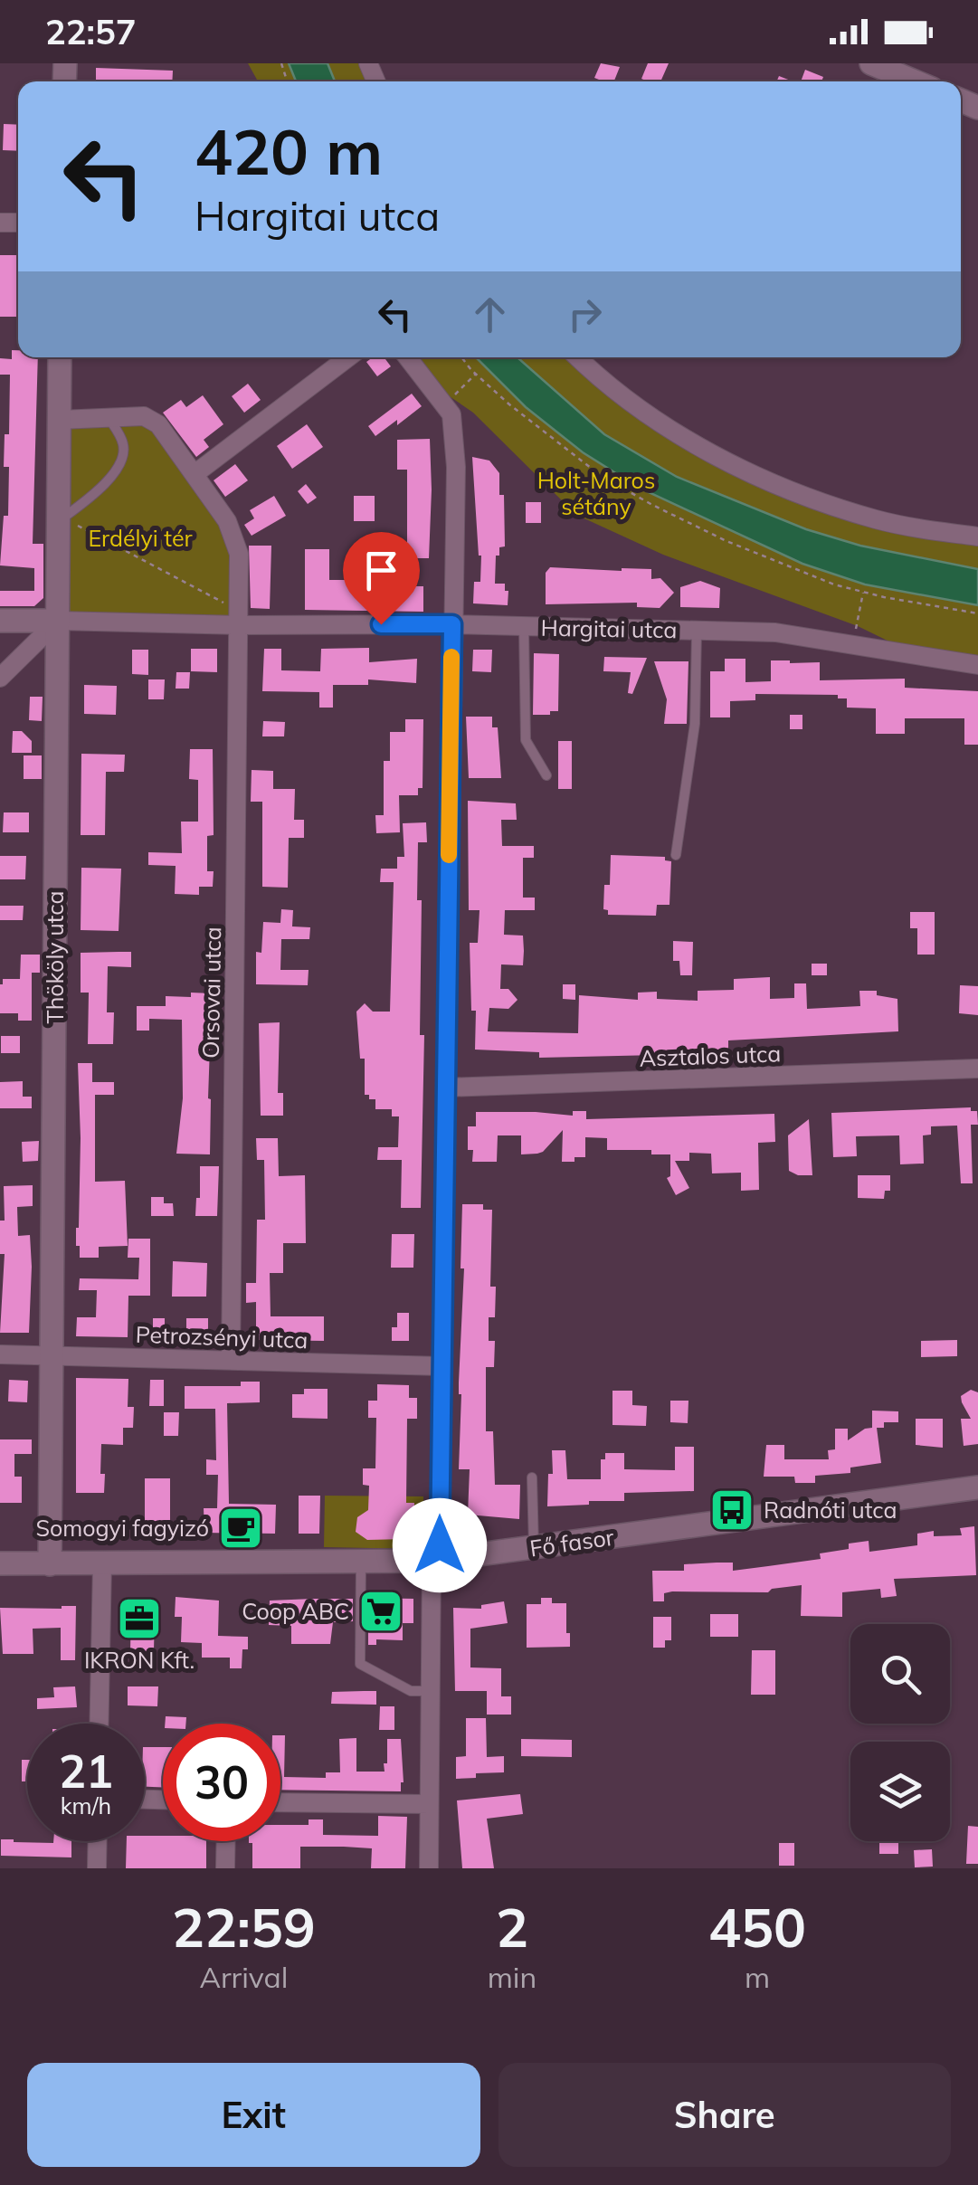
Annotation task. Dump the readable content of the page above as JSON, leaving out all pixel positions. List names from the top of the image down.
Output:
{
  "streets": {
    "street": [
      "Hargitai utca",
      "Thököly utca",
      "Orsovai utca",
      "Asztalos utca",
      "Petrozsényi utca",
      "Fő fasor"
    ]
  },
  "crossings": [
    ["Hargitai utca", "Orsovai utca"],
    ["Thököly utca", "Petrozsényi utca"],
    ["Thököly utca", "Fő fasor"],
    ["Orsovai utca", "Petrozsényi utca"]
  ],
  "parks": ["Holt-Maros sétány", "Erdélyi tér"],
  "places": {
    "bus stop": ["Radnóti utca"],
    "cafe": ["Somogyi fagyizó"],
    "supermarket": ["Coop ABC"],
    "office": ["IKRON Kft."]
  },
  "page": {
    "status": "22:57",
    "turn": ["420 m", "Hargitai utca"],
    "speed": "21 km/h",
    "limit": "30",
    "eta": [
      "22:59",
      "Arrival",
      "2",
      "min",
      "450",
      "m"
    ],
    "buttons": ["Exit", "Share"]
  }
}
